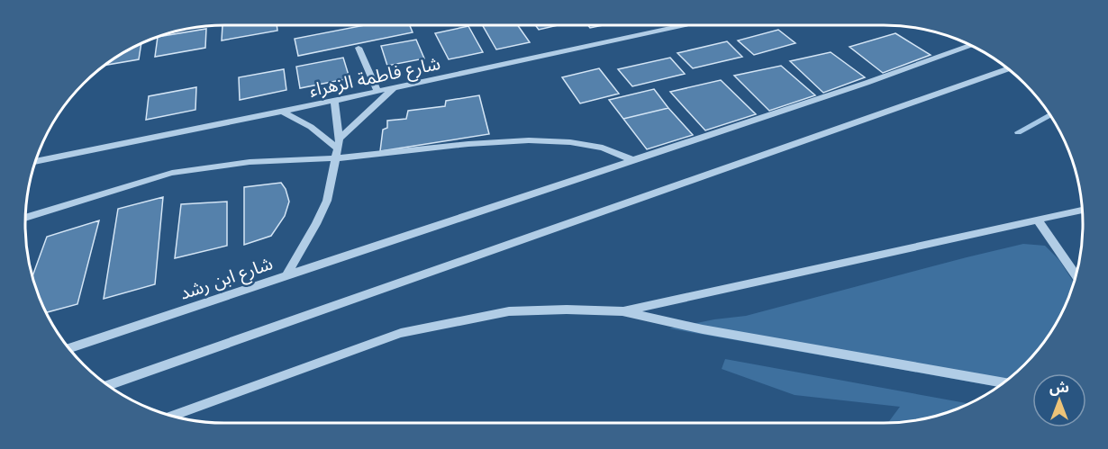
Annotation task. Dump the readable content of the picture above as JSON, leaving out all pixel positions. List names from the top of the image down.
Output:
{
  "streets": {
    "street": ["شارع فاطمة الزهراء", "شارع ابن رشد"]
  },
  "crossings": [
    ["شارع فاطمة الزهراء", "شارع ابن رشد"]
  ],
  "north": "top"
}
